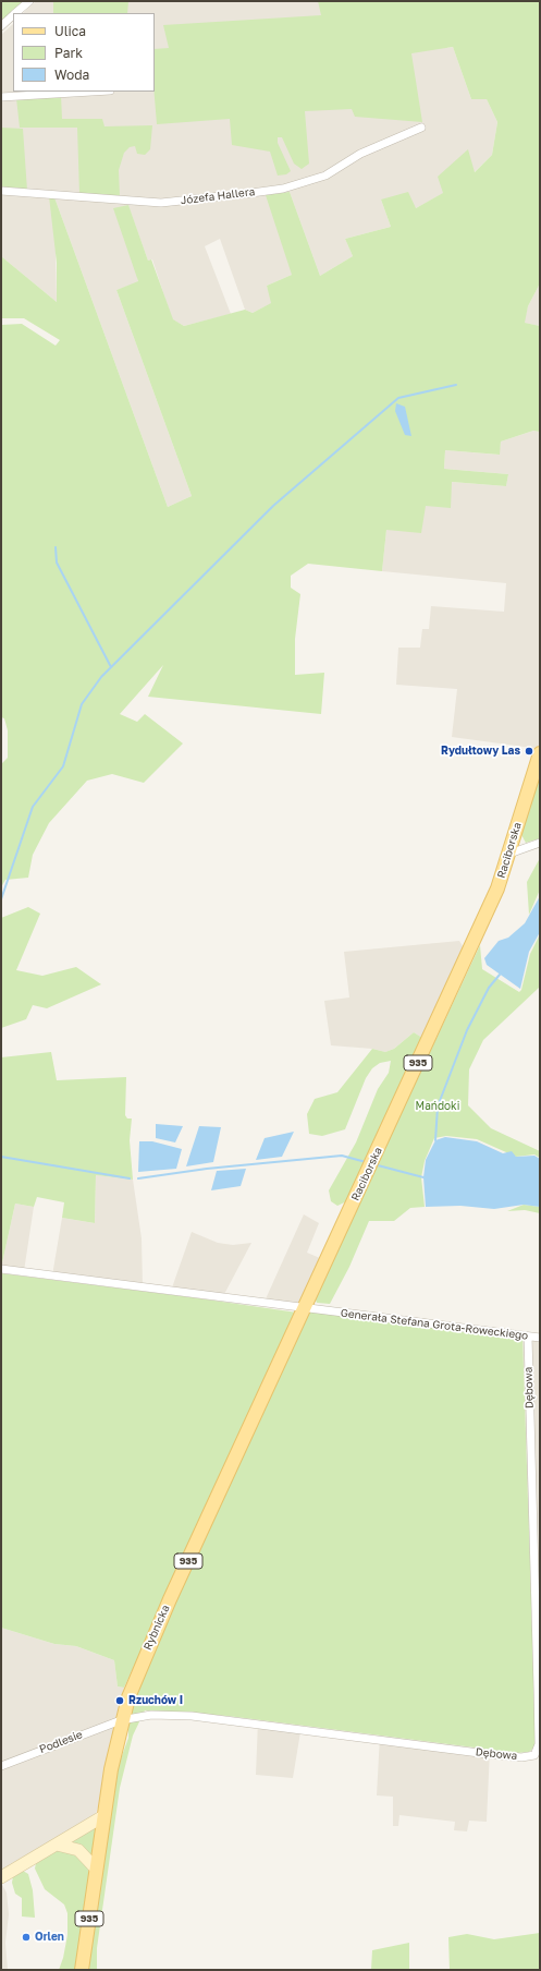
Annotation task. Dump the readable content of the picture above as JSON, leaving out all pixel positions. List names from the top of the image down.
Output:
{
  "streets": {
    "main road": ["Raciborska", "935", "Rybnicka"],
    "street": [
      "Józefa Hallera",
      "Generała Stefana Grota-Roweckiego",
      "Dębowa",
      "Podlesie"
    ]
  },
  "crossings": [
    ["Raciborska", "Generała Stefana Grota-Roweckiego"],
    ["Raciborska", "Rybnicka"],
    ["Generała Stefana Grota-Roweckiego", "Dębowa"],
    ["Generała Stefana Grota-Roweckiego", "Rybnicka"],
    ["Dębowa", "Rybnicka"],
    ["Dębowa", "Podlesie"],
    ["Rybnicka", "Podlesie"]
  ],
  "parks": ["Mańdoki"],
  "places": ["Rydułtowy Las", "Rzuchów I", "Orlen"],
  "legend": ["Ulica", "Park", "Woda"]
}
